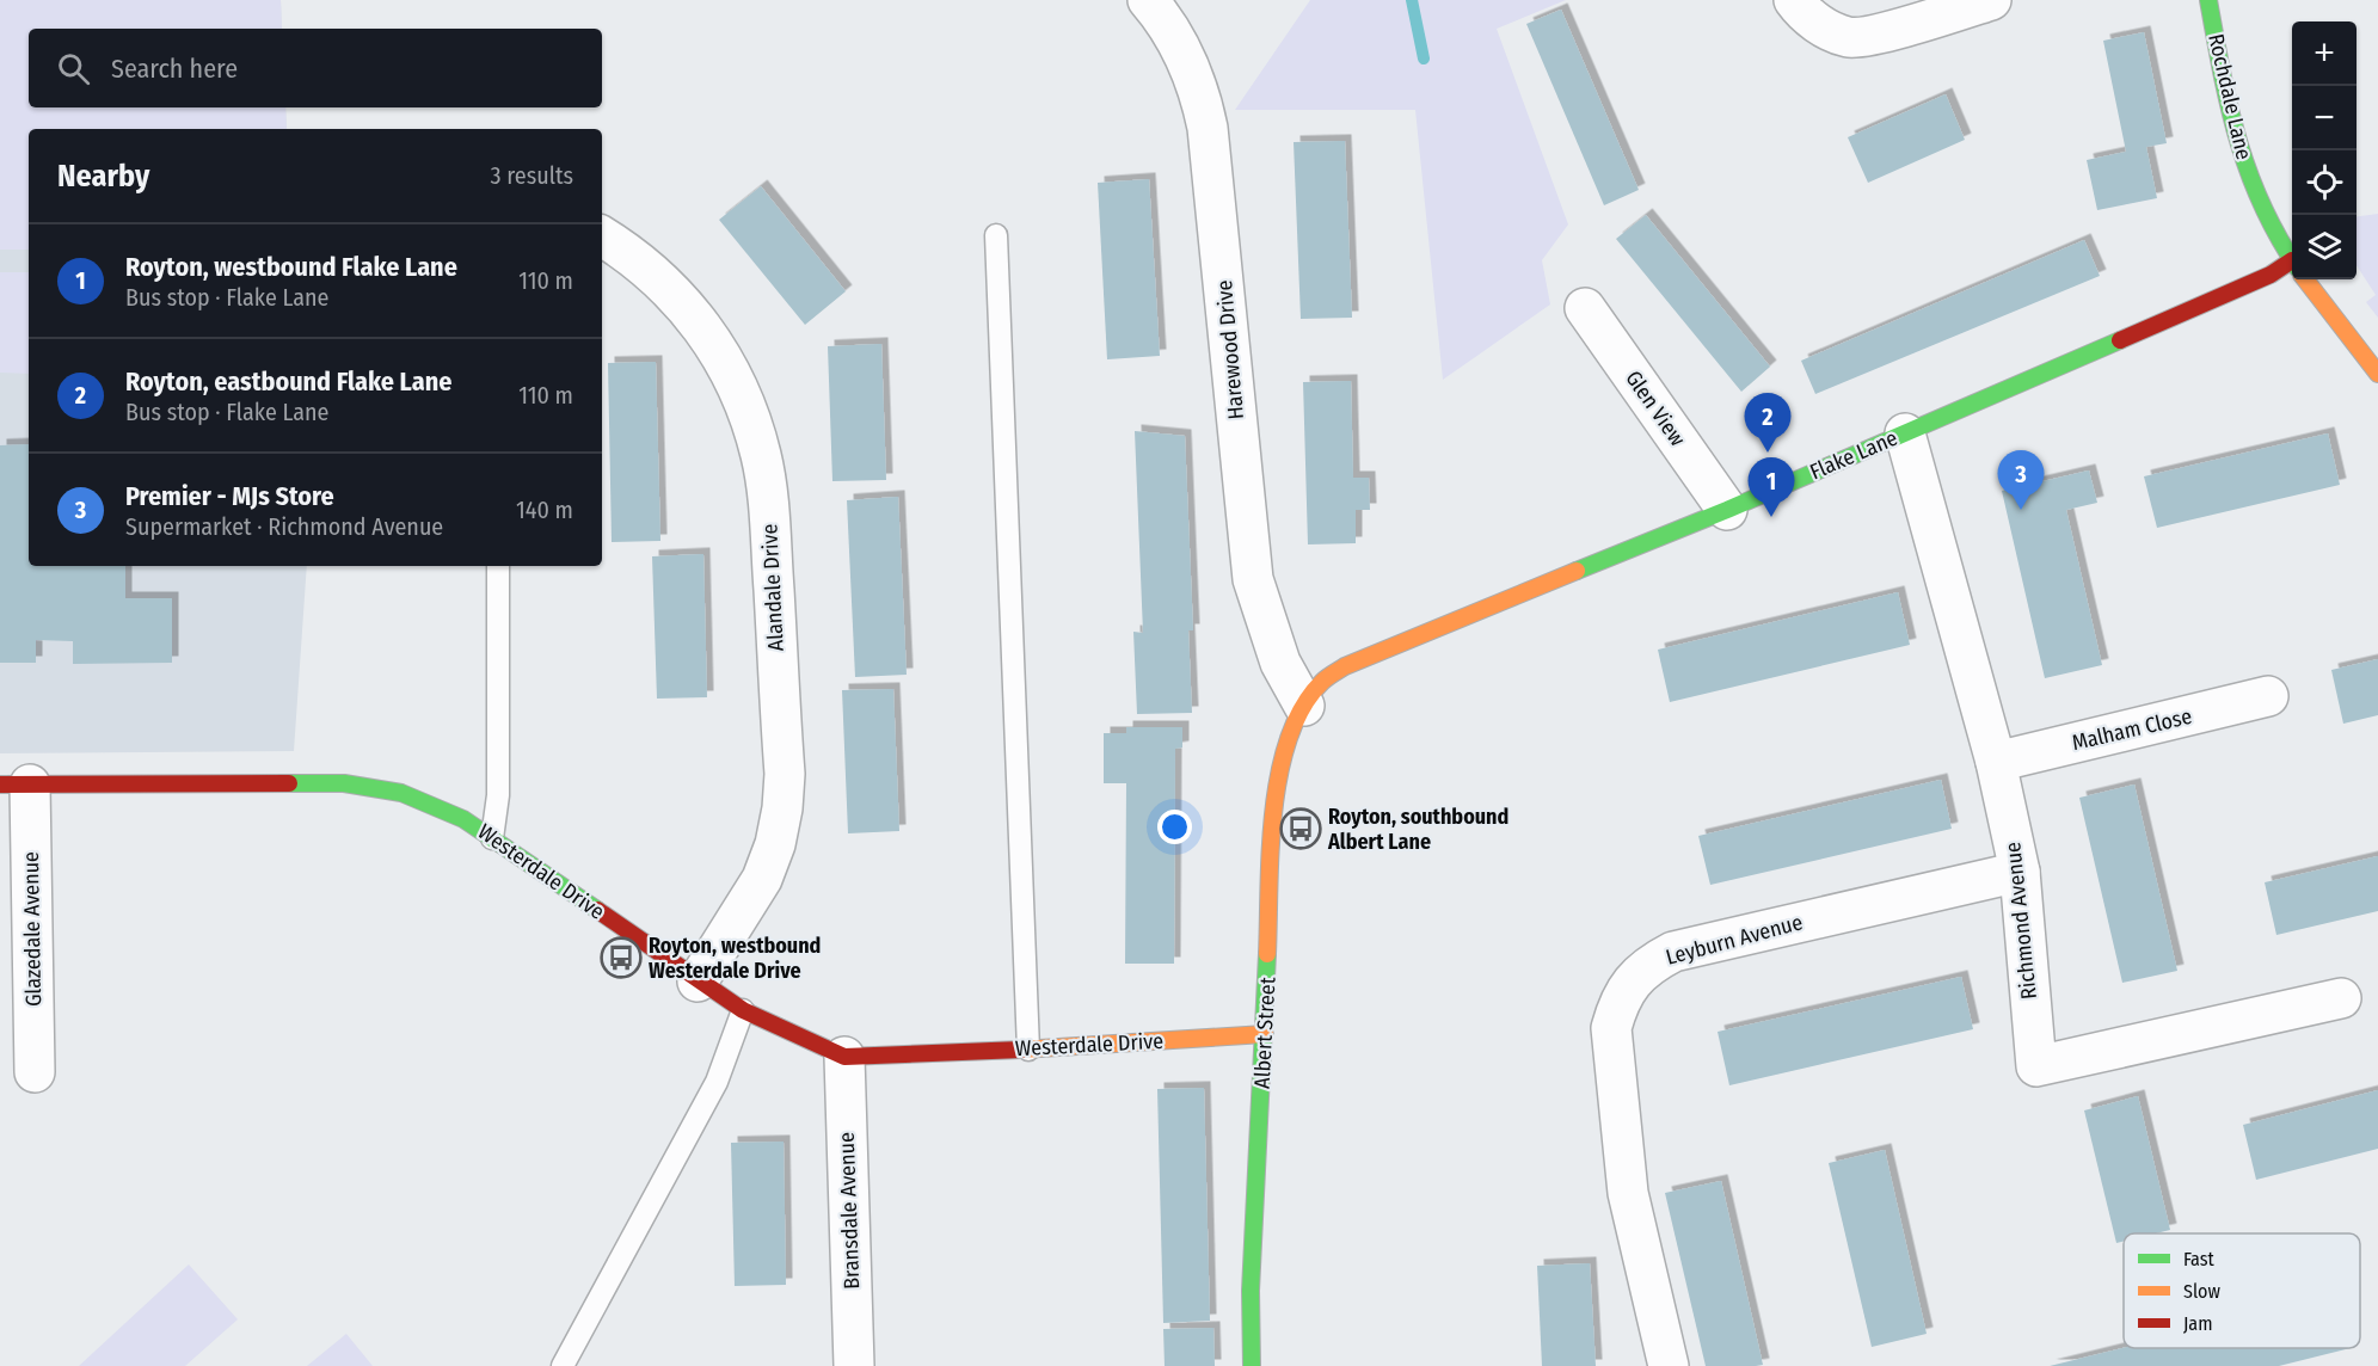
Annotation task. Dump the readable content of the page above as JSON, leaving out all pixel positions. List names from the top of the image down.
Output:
{
  "streets": {
    "street": [
      "Rochdale Lane",
      "Harewood Drive",
      "Glen View",
      "Flake Lane",
      "Alandale Drive",
      "Malham Close",
      "Westerdale Drive",
      "Richmond Avenue",
      "Glazedale Avenue",
      "Leyburn Avenue",
      "Albert Street",
      "Bransdale Avenue"
    ]
  },
  "crossings": [
    ["Harewood Drive", "Flake Lane"],
    ["Harewood Drive", "Albert Street"],
    ["Glen View", "Flake Lane"],
    ["Flake Lane", "Richmond Avenue"],
    ["Flake Lane", "Albert Street"],
    ["Alandale Drive", "Westerdale Drive"],
    ["Malham Close", "Richmond Avenue"],
    ["Westerdale Drive", "Glazedale Avenue"],
    ["Westerdale Drive", "Albert Street"],
    ["Westerdale Drive", "Bransdale Avenue"],
    ["Richmond Avenue", "Leyburn Avenue"]
  ],
  "places": {
    "bus stop": ["Royton, southbound Albert Lane", "Royton, westbound Westerdale Drive"]
  },
  "legend": ["Fast", "Slow", "Jam"],
  "page": {
    "map_buttons": ["+", "−"],
    "search": "Search here",
    "heading": ["Nearby", "3 results"],
    "list": [
      {
        "mark": "1",
        "name": "Royton, westbound Flake Lane",
        "note": "Bus stop · Flake Lane",
        "value": "110 m"
      },
      {
        "mark": "2",
        "name": "Royton, eastbound Flake Lane",
        "note": "Bus stop · Flake Lane",
        "value": "110 m"
      },
      {
        "mark": "3",
        "name": "Premier - MJs Store",
        "note": "Supermarket · Richmond Avenue",
        "value": "140 m"
      }
    ],
    "pins": ["2", "3", "1"]
  }
}
